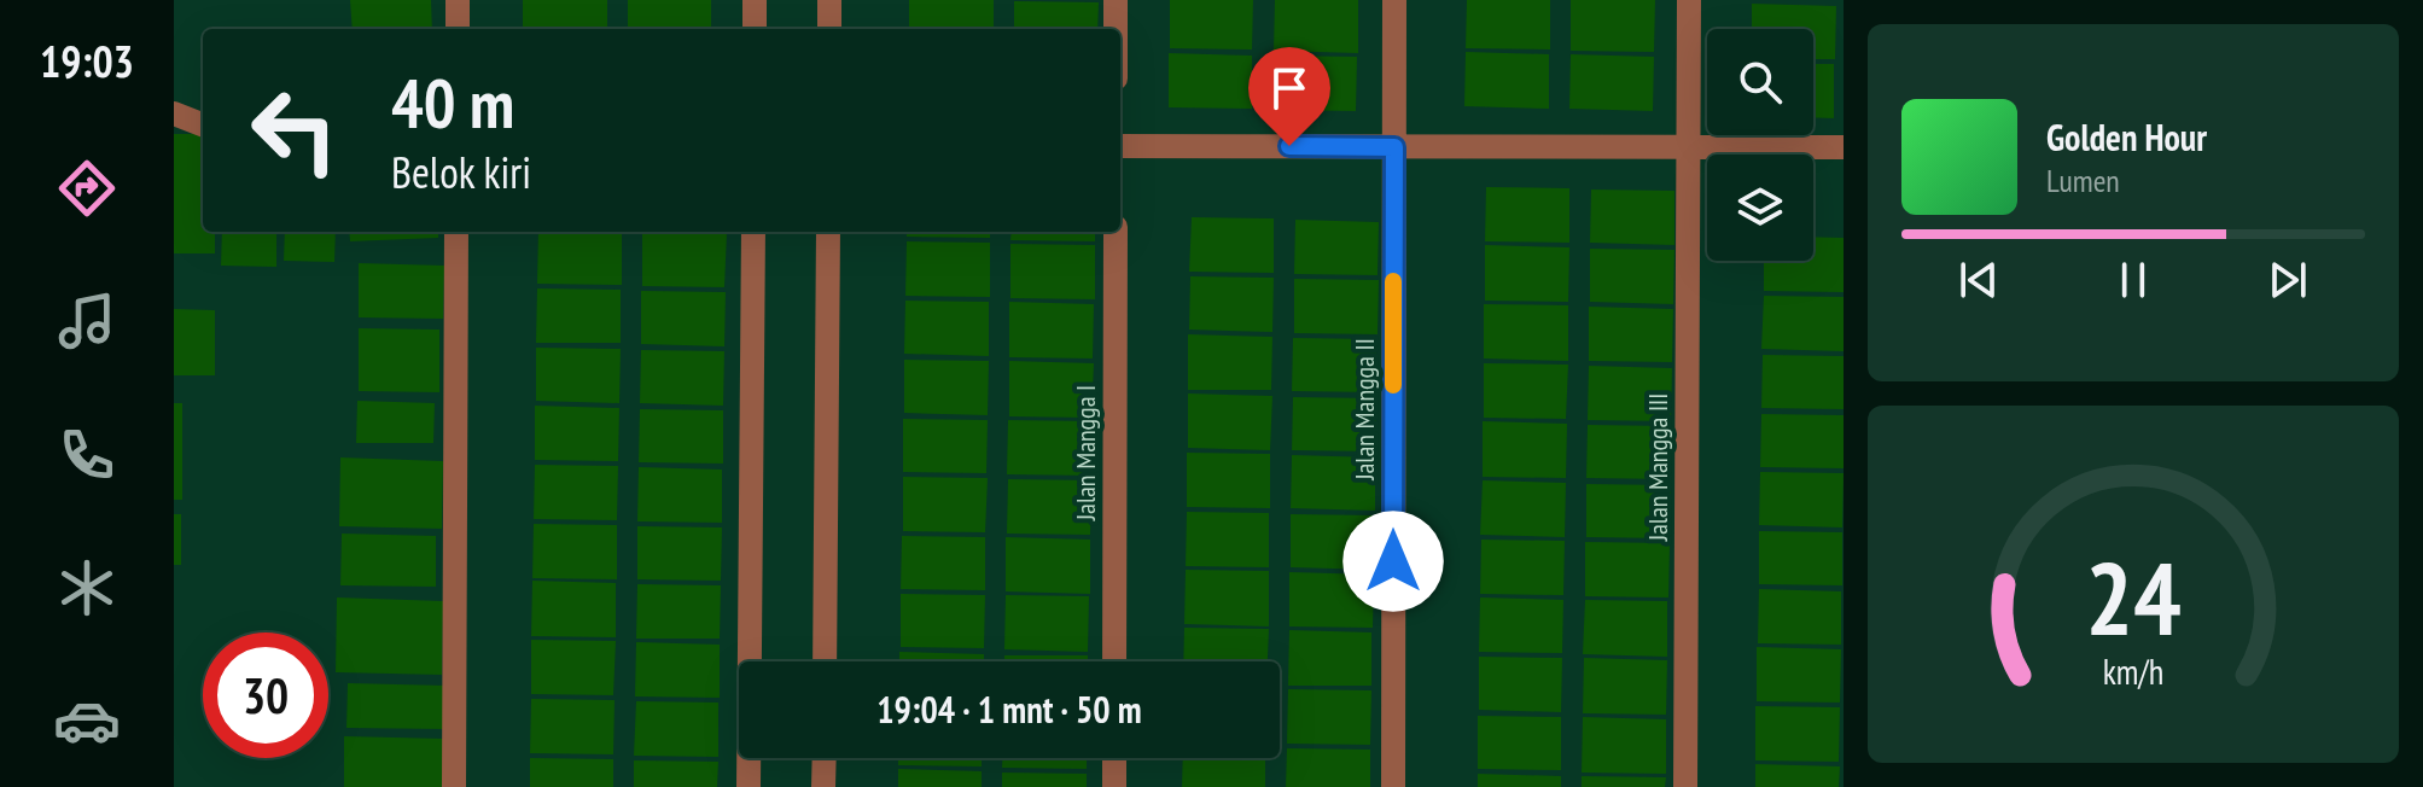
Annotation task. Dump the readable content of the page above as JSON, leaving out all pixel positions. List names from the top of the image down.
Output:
{
  "streets": {
    "street": ["Jalan Mangga II", "Jalan Mangga I", "Jalan Mangga III"]
  },
  "page": {
    "tabs": "19:03",
    "turn": ["40 m", "Belok kiri"],
    "song": ["Golden Hour", "Lumen"],
    "limit": "30",
    "trip": "19:04 · 1 mnt · 50 m",
    "gauge": ["24", "km/h"]
  }
}
